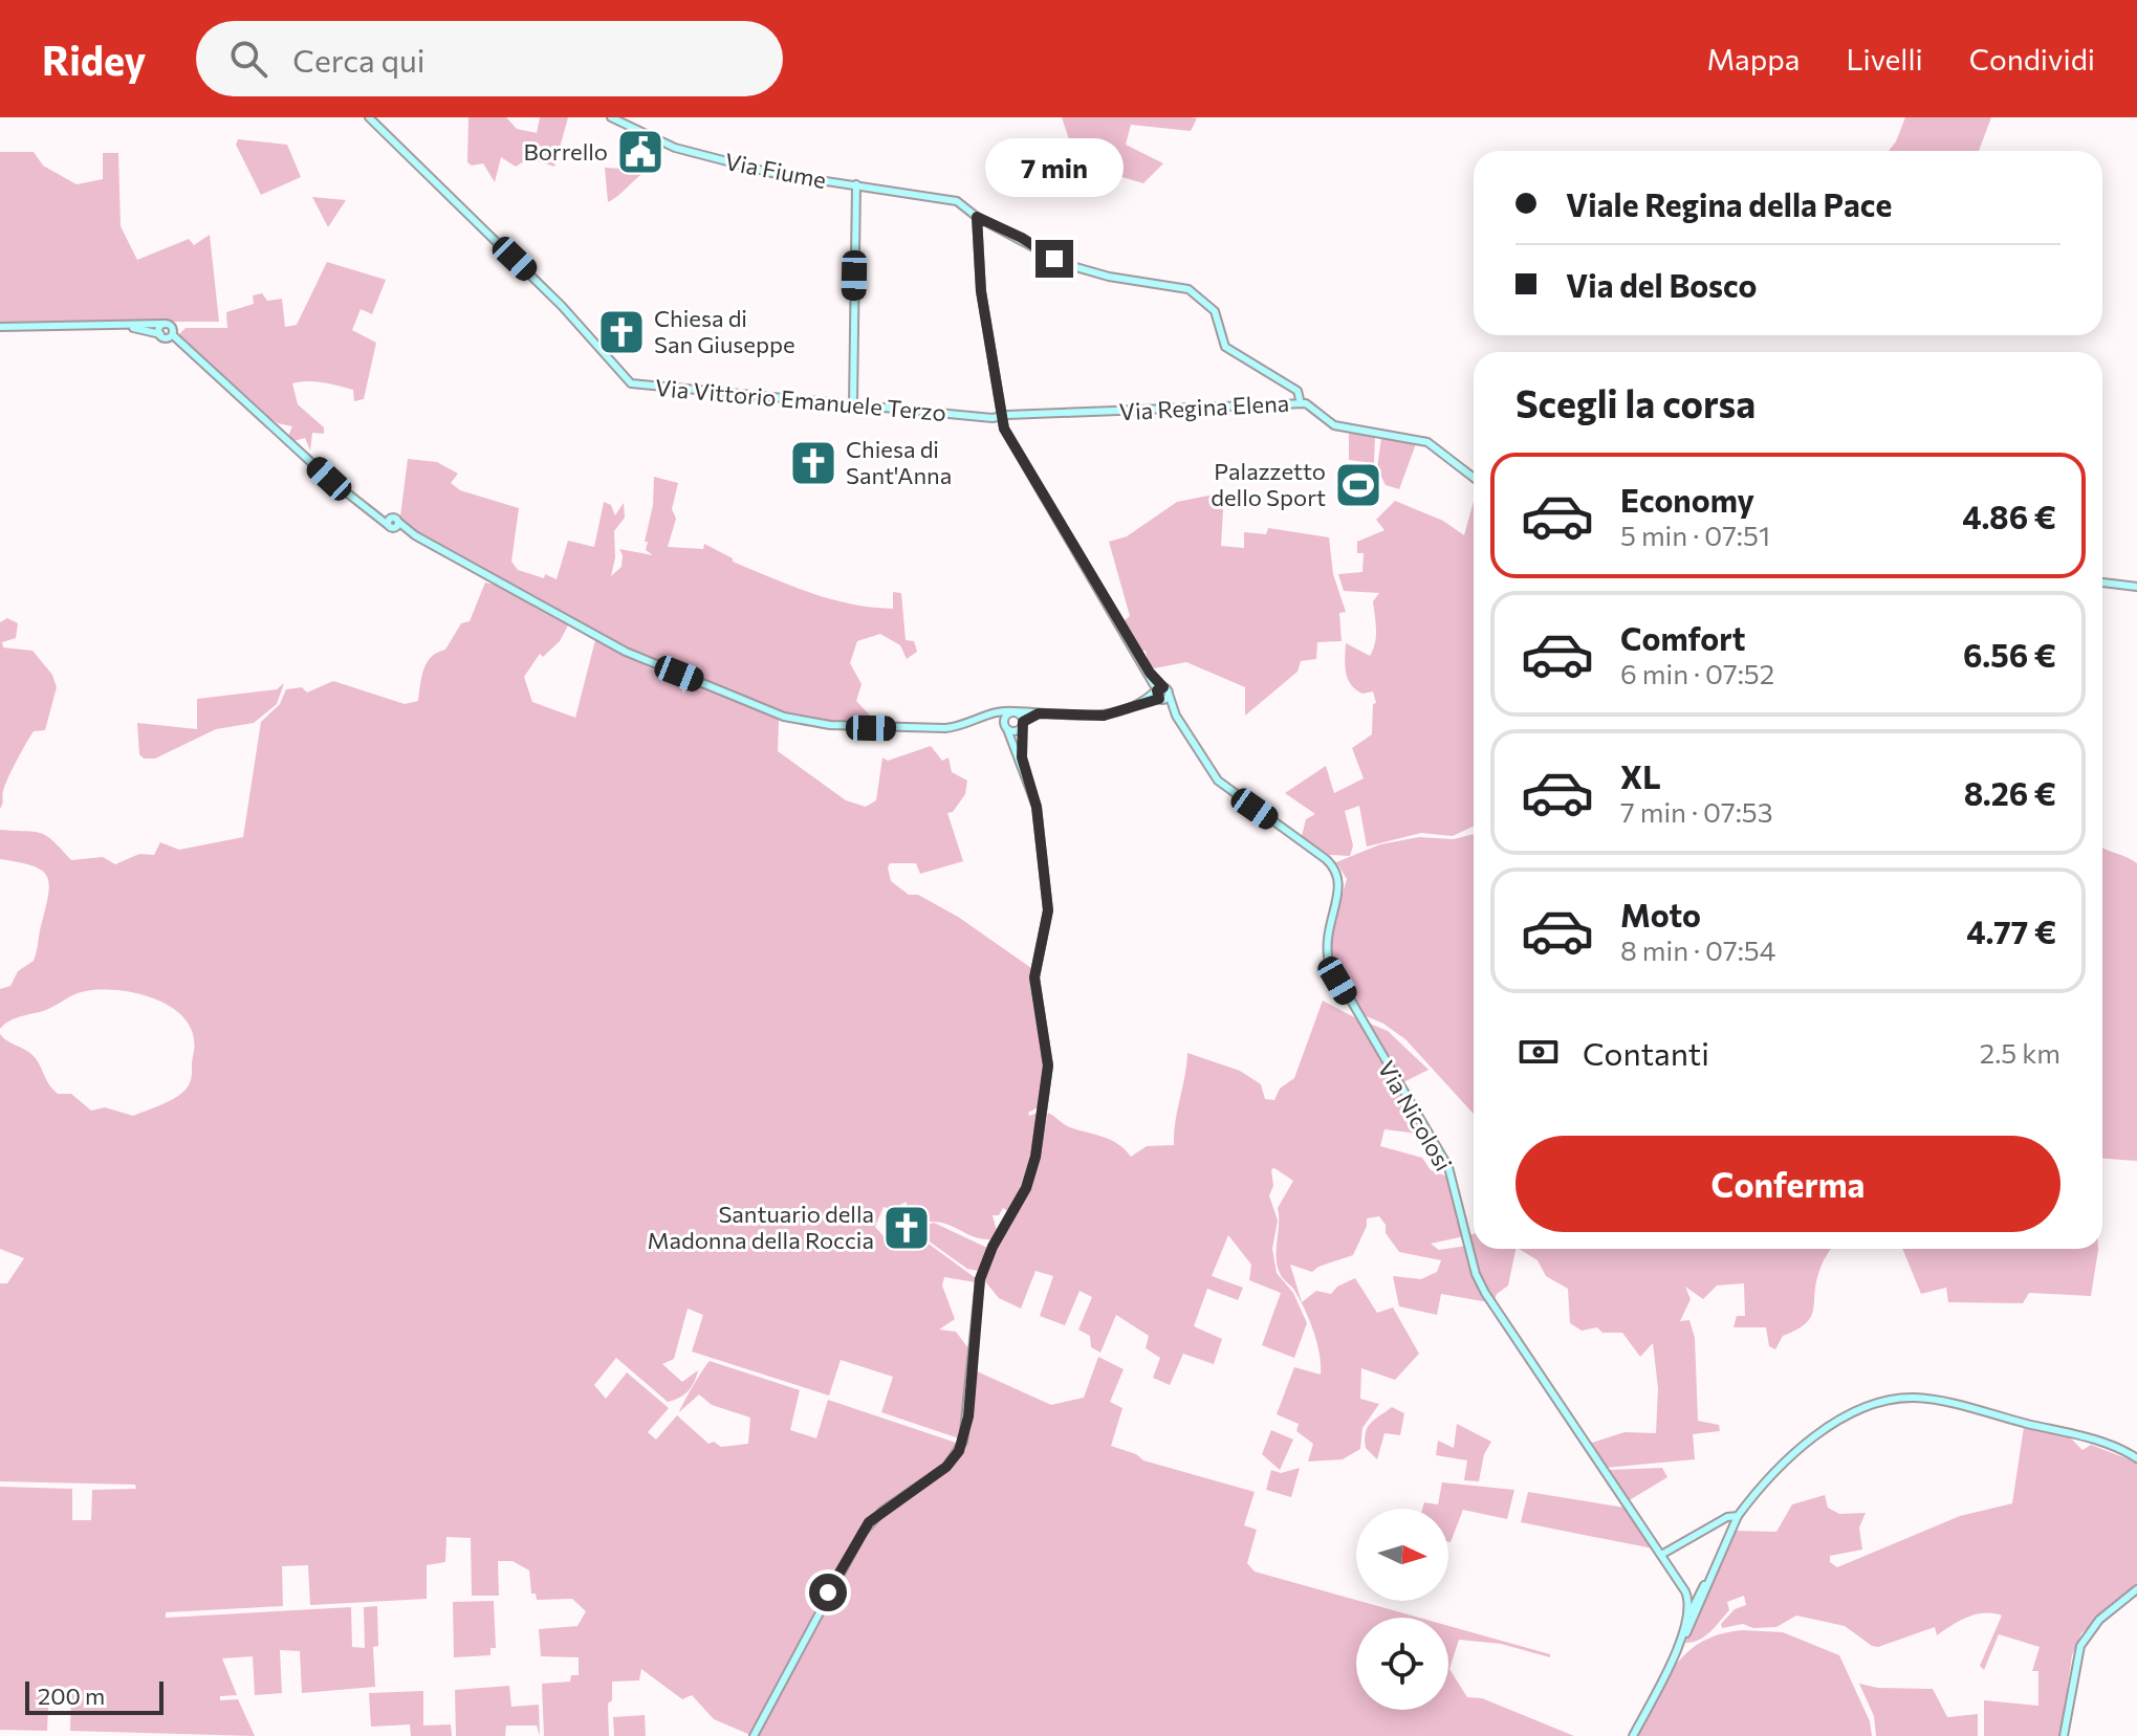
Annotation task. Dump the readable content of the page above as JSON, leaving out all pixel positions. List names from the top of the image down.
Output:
{
  "streets": {
    "street": [
      "Via Fiume",
      "Via Vittorio Emanuele Terzo",
      "Via Regina Elena",
      "Via Nicolosi"
    ]
  },
  "crossings": [
    ["Via Vittorio Emanuele Terzo", "Via Regina Elena"]
  ],
  "places": {
    "public building": ["Borrello"],
    "church": ["Chiesa di San Giuseppe", "Chiesa di Sant'Anna", "Santuario della Madonna della Roccia"],
    "sports": ["Palazzetto dello Sport"]
  },
  "scale_bar": "200 m",
  "north": "right",
  "page": {
    "header": "Ridey",
    "search": "Cerca qui",
    "nav": ["Mappa", "Livelli", "Condividi"],
    "bubble": "7 min",
    "banner": ["Viale Regina della Pace", "Via del Bosco"],
    "heading": "Scegli la corsa",
    "list": [
      {
        "name": "Economy",
        "note": "5 min · 07:51",
        "value": "4.86 €"
      },
      {
        "name": "Comfort",
        "note": "6 min · 07:52",
        "value": "6.56 €"
      },
      {
        "name": "XL",
        "note": "7 min · 07:53",
        "value": "8.26 €"
      },
      {
        "name": "Moto",
        "note": "8 min · 07:54",
        "value": "4.77 €"
      }
    ],
    "pay": ["Contanti", "2.5 km"],
    "buttons": "Conferma",
    "scale": "200 m"
  }
}
